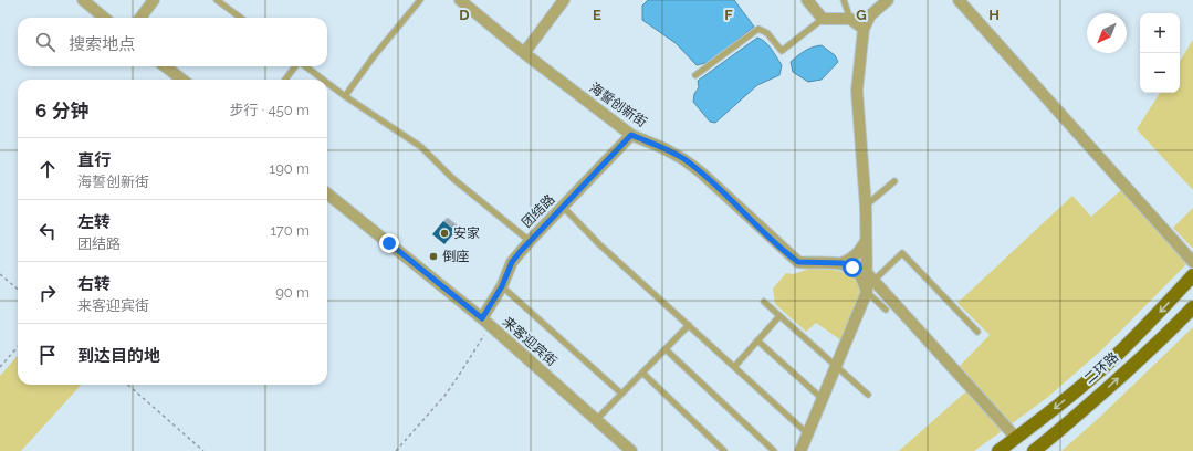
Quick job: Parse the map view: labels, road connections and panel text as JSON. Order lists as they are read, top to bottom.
{
  "streets": {
    "main road": ["二环路"],
    "street": ["海誓创新街", "团结路", "来客迎宾街"]
  },
  "crossings": [
    ["海誓创新街", "团结路"],
    ["团结路", "来客迎宾街"]
  ],
  "places": ["安家", "倒座"],
  "north": "bottom left",
  "page": {
    "map_buttons": ["+", "−"],
    "search": "搜索地点",
    "heading": ["6 分钟", "步行 · 450 m"],
    "list": [
      ["直行", "海誓创新街", "190 m"],
      ["左转", "团结路", "170 m"],
      ["右转", "来客迎宾街", "90 m"],
      "到达目的地"
    ]
  },
  "grid": {
    "columns": [
      "D",
      "E",
      "F",
      "G",
      "H"
    ]
  }
}
